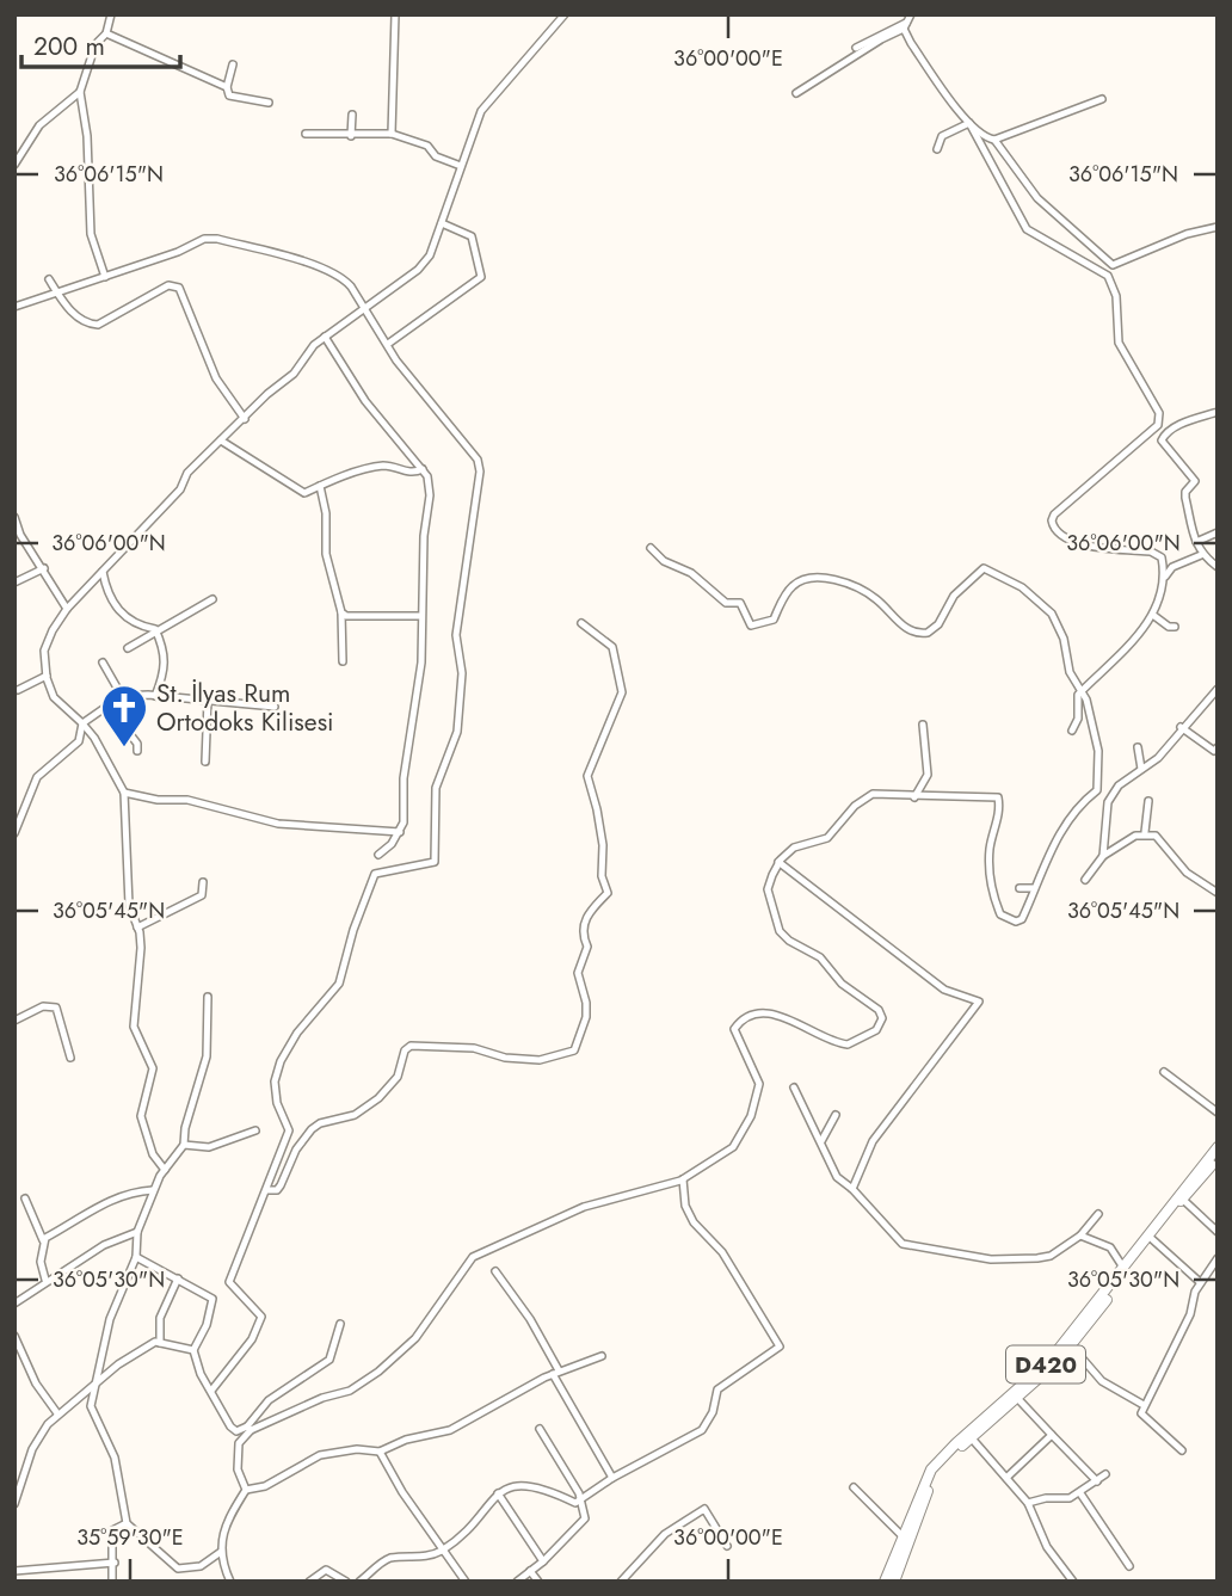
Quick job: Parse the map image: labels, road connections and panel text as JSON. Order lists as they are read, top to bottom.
{
  "streets": {
    "highway": ["D420"]
  },
  "places": {
    "church": ["St. İlyas Rum Ortodoks Kilisesi"]
  },
  "scale_bar": "200 m",
  "coordinates": [
    "36°00'00\"E",
    "36°06'15\"N",
    "36°06'00\"N",
    "36°05'45\"N",
    "36°05'30\"N",
    "35°59'30\"E"
  ]
}
